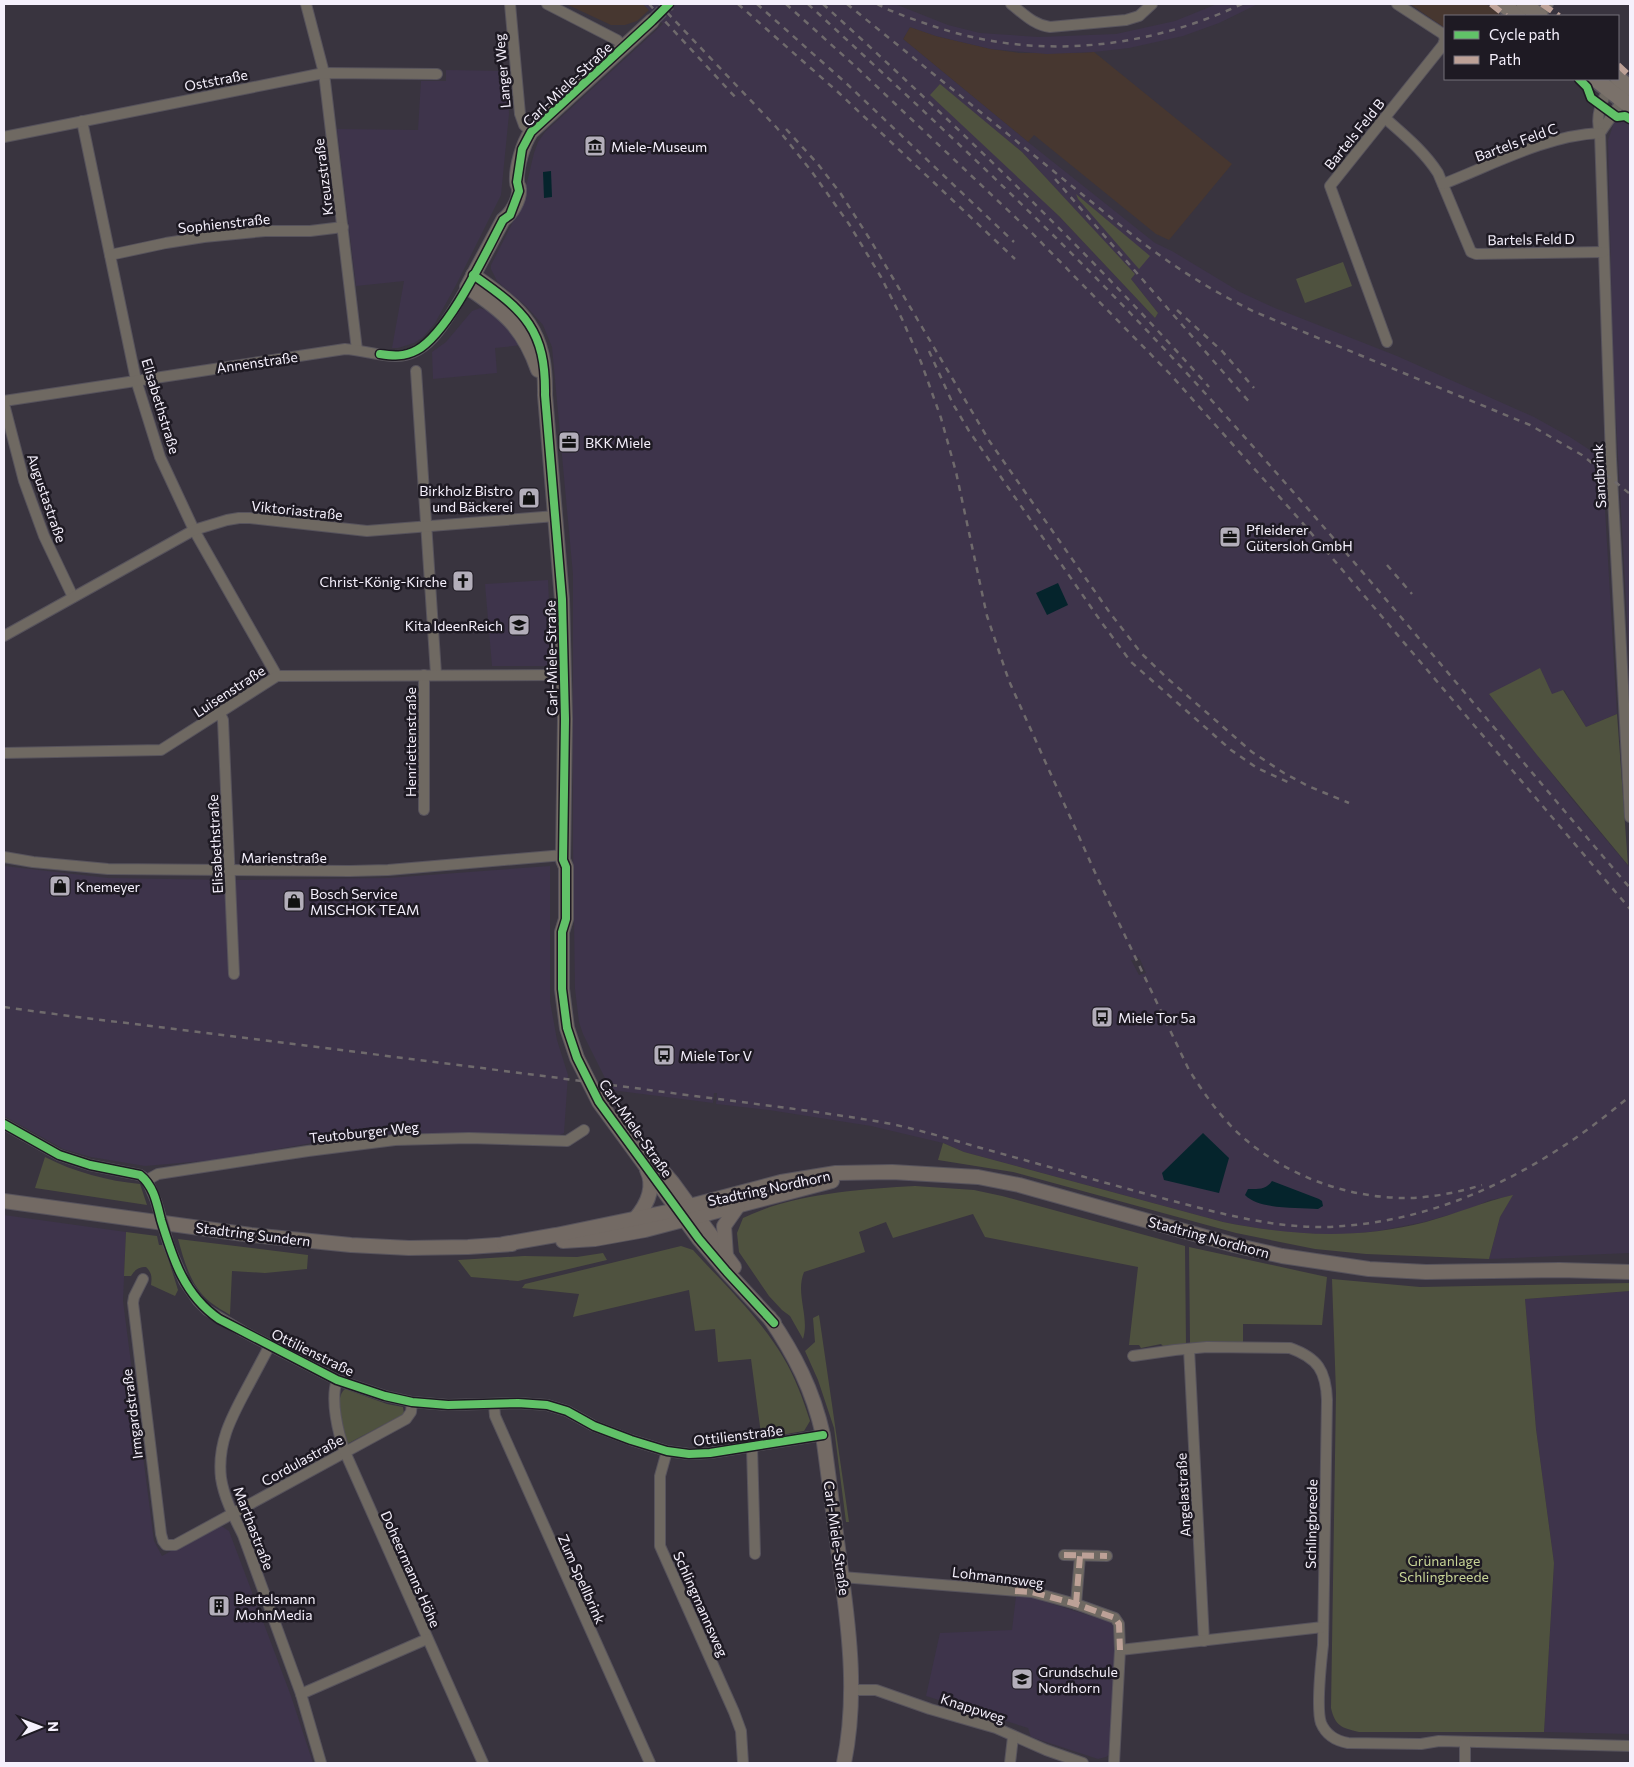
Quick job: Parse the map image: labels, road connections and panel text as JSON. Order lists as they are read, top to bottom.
{
  "streets": {
    "street": [
      "Langer Weg",
      "Oststraße",
      "Carl-Miele-Straße",
      "Bartels Feld B",
      "Bartels Feld C",
      "Kreuzstraße",
      "Sophienstraße",
      "Bartels Feld D",
      "Annenstraße",
      "Elisabethstraße",
      "Sandbrink",
      "Augustastraße",
      "Viktoriastraße",
      "Luisenstraße",
      "Henriettenstraße",
      "Marienstraße",
      "Teutoburger Weg",
      "Stadtring Nordhorn",
      "Stadtring Sundern",
      "Ottilienstraße",
      "Irmgardstraße",
      "Cordulastraße",
      "Angelastraße",
      "Schlingbreede",
      "Marthastraße",
      "Doheermanns Höhe",
      "Lohmannsweg",
      "Zum Spellbrink",
      "Schlingmannsweg",
      "Knappweg"
    ]
  },
  "crossings": [
    ["Langer Weg", "Carl-Miele-Straße"],
    ["Oststraße", "Kreuzstraße"],
    ["Oststraße", "Elisabethstraße"],
    ["Carl-Miele-Straße", "Annenstraße"],
    ["Carl-Miele-Straße", "Viktoriastraße"],
    ["Carl-Miele-Straße", "Luisenstraße"],
    ["Carl-Miele-Straße", "Marienstraße"],
    ["Carl-Miele-Straße", "Stadtring Nordhorn"],
    ["Carl-Miele-Straße", "Stadtring Sundern"],
    ["Carl-Miele-Straße", "Ottilienstraße"],
    ["Carl-Miele-Straße", "Lohmannsweg"],
    ["Carl-Miele-Straße", "Knappweg"],
    ["Bartels Feld B", "Bartels Feld D"],
    ["Bartels Feld C", "Bartels Feld D"],
    ["Bartels Feld C", "Sandbrink"],
    ["Kreuzstraße", "Sophienstraße"],
    ["Kreuzstraße", "Annenstraße"],
    ["Sophienstraße", "Elisabethstraße"],
    ["Bartels Feld D", "Sandbrink"],
    ["Annenstraße", "Elisabethstraße"],
    ["Annenstraße", "Augustastraße"],
    ["Elisabethstraße", "Viktoriastraße"],
    ["Elisabethstraße", "Luisenstraße"],
    ["Elisabethstraße", "Marienstraße"],
    ["Augustastraße", "Viktoriastraße"],
    ["Luisenstraße", "Henriettenstraße"],
    ["Teutoburger Weg", "Ottilienstraße"],
    ["Stadtring Nordhorn", "Stadtring Sundern"],
    ["Ottilienstraße", "Cordulastraße"],
    ["Ottilienstraße", "Marthastraße"],
    ["Ottilienstraße", "Doheermanns Höhe"],
    ["Ottilienstraße", "Zum Spellbrink"],
    ["Ottilienstraße", "Schlingmannsweg"],
    ["Irmgardstraße", "Cordulastraße"],
    ["Cordulastraße", "Marthastraße"],
    ["Cordulastraße", "Doheermanns Höhe"],
    ["Angelastraße", "Schlingbreede"]
  ],
  "parks": ["Grünanlage Schlingbreede"],
  "places": {
    "museum": ["Miele-Museum"],
    "office": ["BKK Miele", "Pfleiderer Gütersloh GmbH"],
    "shop": ["Birkholz Bistro und Bäckerei", "Knemeyer", "Bosch Service MISCHOK TEAM"],
    "church": ["Christ-König-Kirche"],
    "school or university": ["Kita IdeenReich", "Grundschule Nordhorn"],
    "bus stop": ["Miele Tor 5a", "Miele Tor V"],
    "building": ["Bertelsmann MohnMedia"]
  },
  "legend": ["Cycle path", "Path"],
  "north": "right"
}
